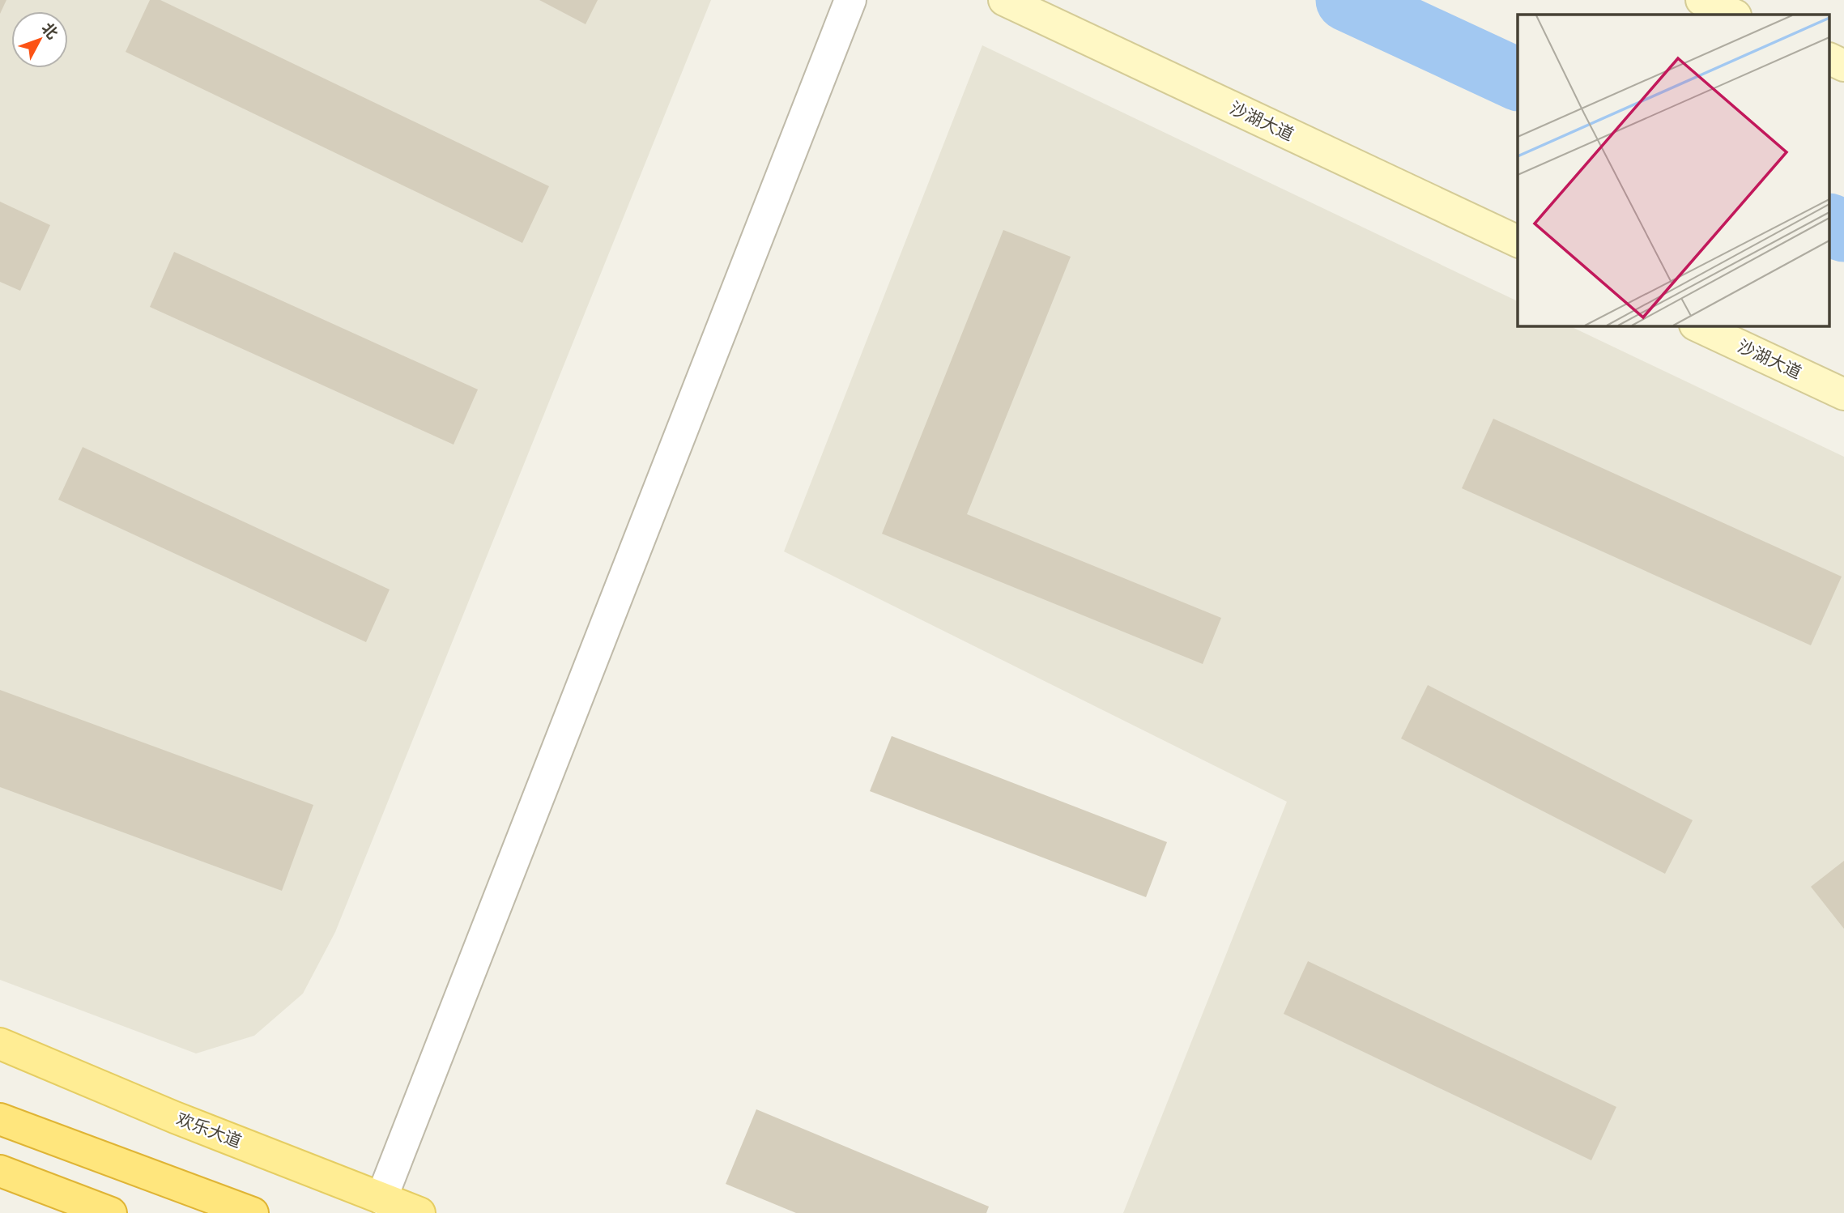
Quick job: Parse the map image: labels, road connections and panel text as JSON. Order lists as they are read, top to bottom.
{
  "streets": {
    "main road": ["沙湖大道", "欢乐大道"]
  },
  "north": "top right"
}
